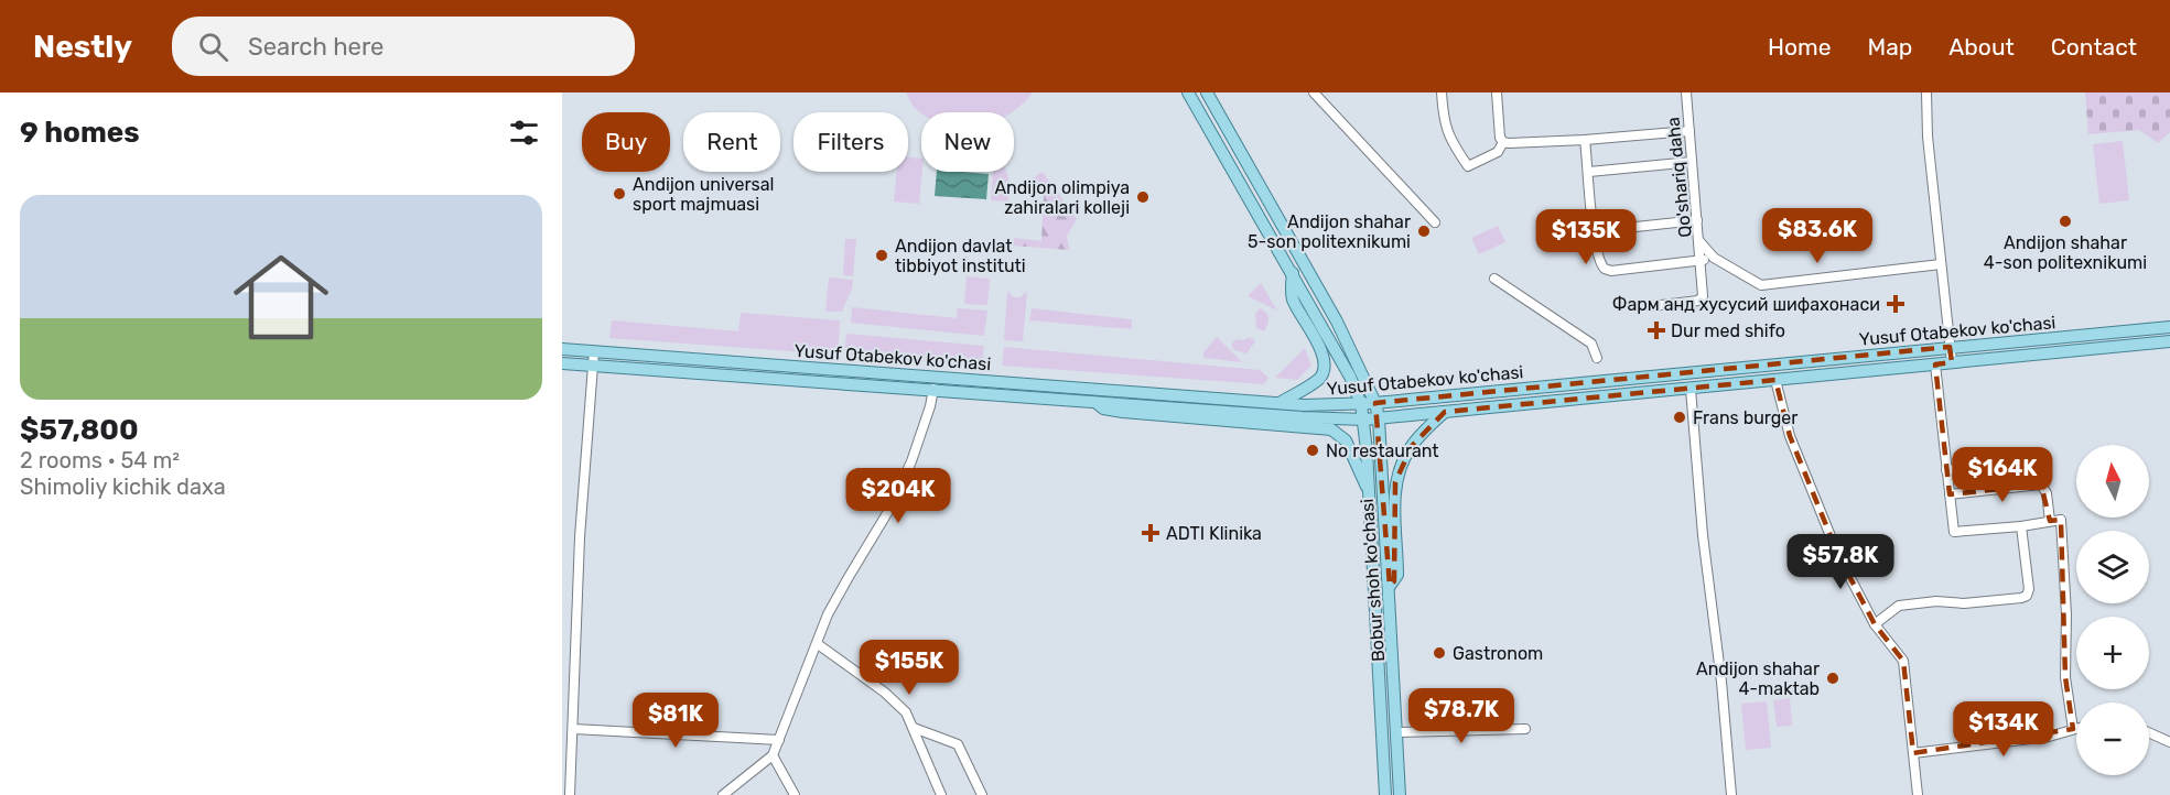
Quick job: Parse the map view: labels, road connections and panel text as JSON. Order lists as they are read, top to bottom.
{
  "streets": {
    "main road": ["Yusuf Otabekov ko'chasi", "Bobur shoh ko'chasi"],
    "street": ["Qo'shariq daha"]
  },
  "crossings": [
    ["Yusuf Otabekov ko'chasi", "Bobur shoh ko'chasi"]
  ],
  "places": {
    "other": [
      "Andijon universal sport majmuasi",
      "Andijon olimpiya zahiralari kolleji",
      "Andijon shahar 4-son politexnikumi",
      "Andijon shahar 5-son politexnikumi",
      "Andijon davlat tibbiyot instituti",
      "Frans burger",
      "No restaurant",
      "Gastronom",
      "Andijon shahar 4-maktab"
    ],
    "health": ["Фарм анд хусусий шифахонаси", "Dur med shifo", "ADTI Klinika"]
  },
  "north": "top",
  "page": {
    "header": "Nestly",
    "search": "Search here",
    "nav": [
      "Home",
      "Map",
      "About",
      "Contact"
    ],
    "heading": "9 homes",
    "chip": [
      "Buy",
      "Rent",
      "Filters",
      "New"
    ],
    "list": [
      {
        "name": "$57,800",
        "note": "2 rooms · 54 m² · Shimoliy kichik daxa"
      }
    ],
    "price": [
      "$83.6K",
      "$135K",
      "$164K",
      "$204K",
      "$57.8K",
      "$155K",
      "$78.7K",
      "$81K",
      "$134K"
    ],
    "map_buttons": ["+", "−"]
  }
}
